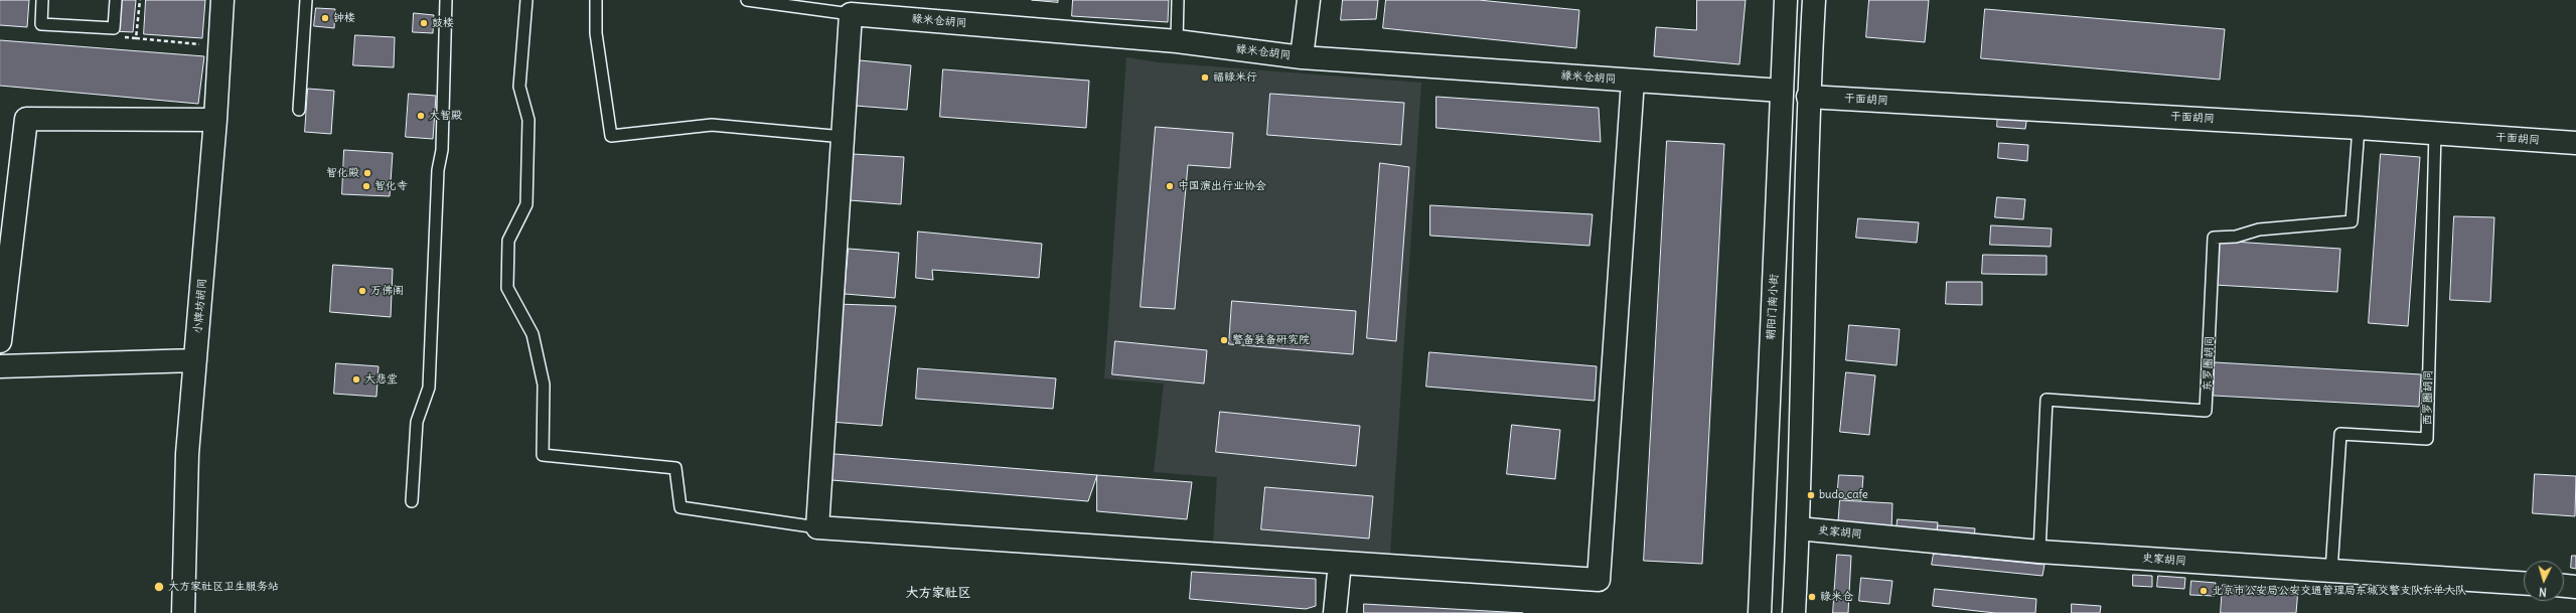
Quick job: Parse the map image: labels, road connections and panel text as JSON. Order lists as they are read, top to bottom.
{
  "streets": {
    "street": [
      "禄米仓胡同",
      "干面胡同",
      "小牌坊胡同",
      "朝阳门南小街",
      "史家胡同"
    ],
    "lane": ["东罗圈胡同", "西罗圈胡同"]
  },
  "crossings": [
    ["禄米仓胡同", "朝阳门南小街"],
    ["干面胡同", "东罗圈胡同"],
    ["干面胡同", "西罗圈胡同"],
    ["东罗圈胡同", "史家胡同"],
    ["西罗圈胡同", "史家胡同"]
  ],
  "districts": ["大方家社区"],
  "places": [
    "钟楼",
    "鼓楼",
    "福禄米行",
    "大智殿",
    "智化殿",
    "智化寺",
    "中国演出行业协会",
    "万佛阁",
    "警备装备研究院",
    "大悲堂",
    "budo cafe",
    "大方家社区卫生服务站",
    "北京市公安局公安交通管理局东城交警支队东单大队",
    "禄米仓"
  ],
  "north": "bottom"
}
